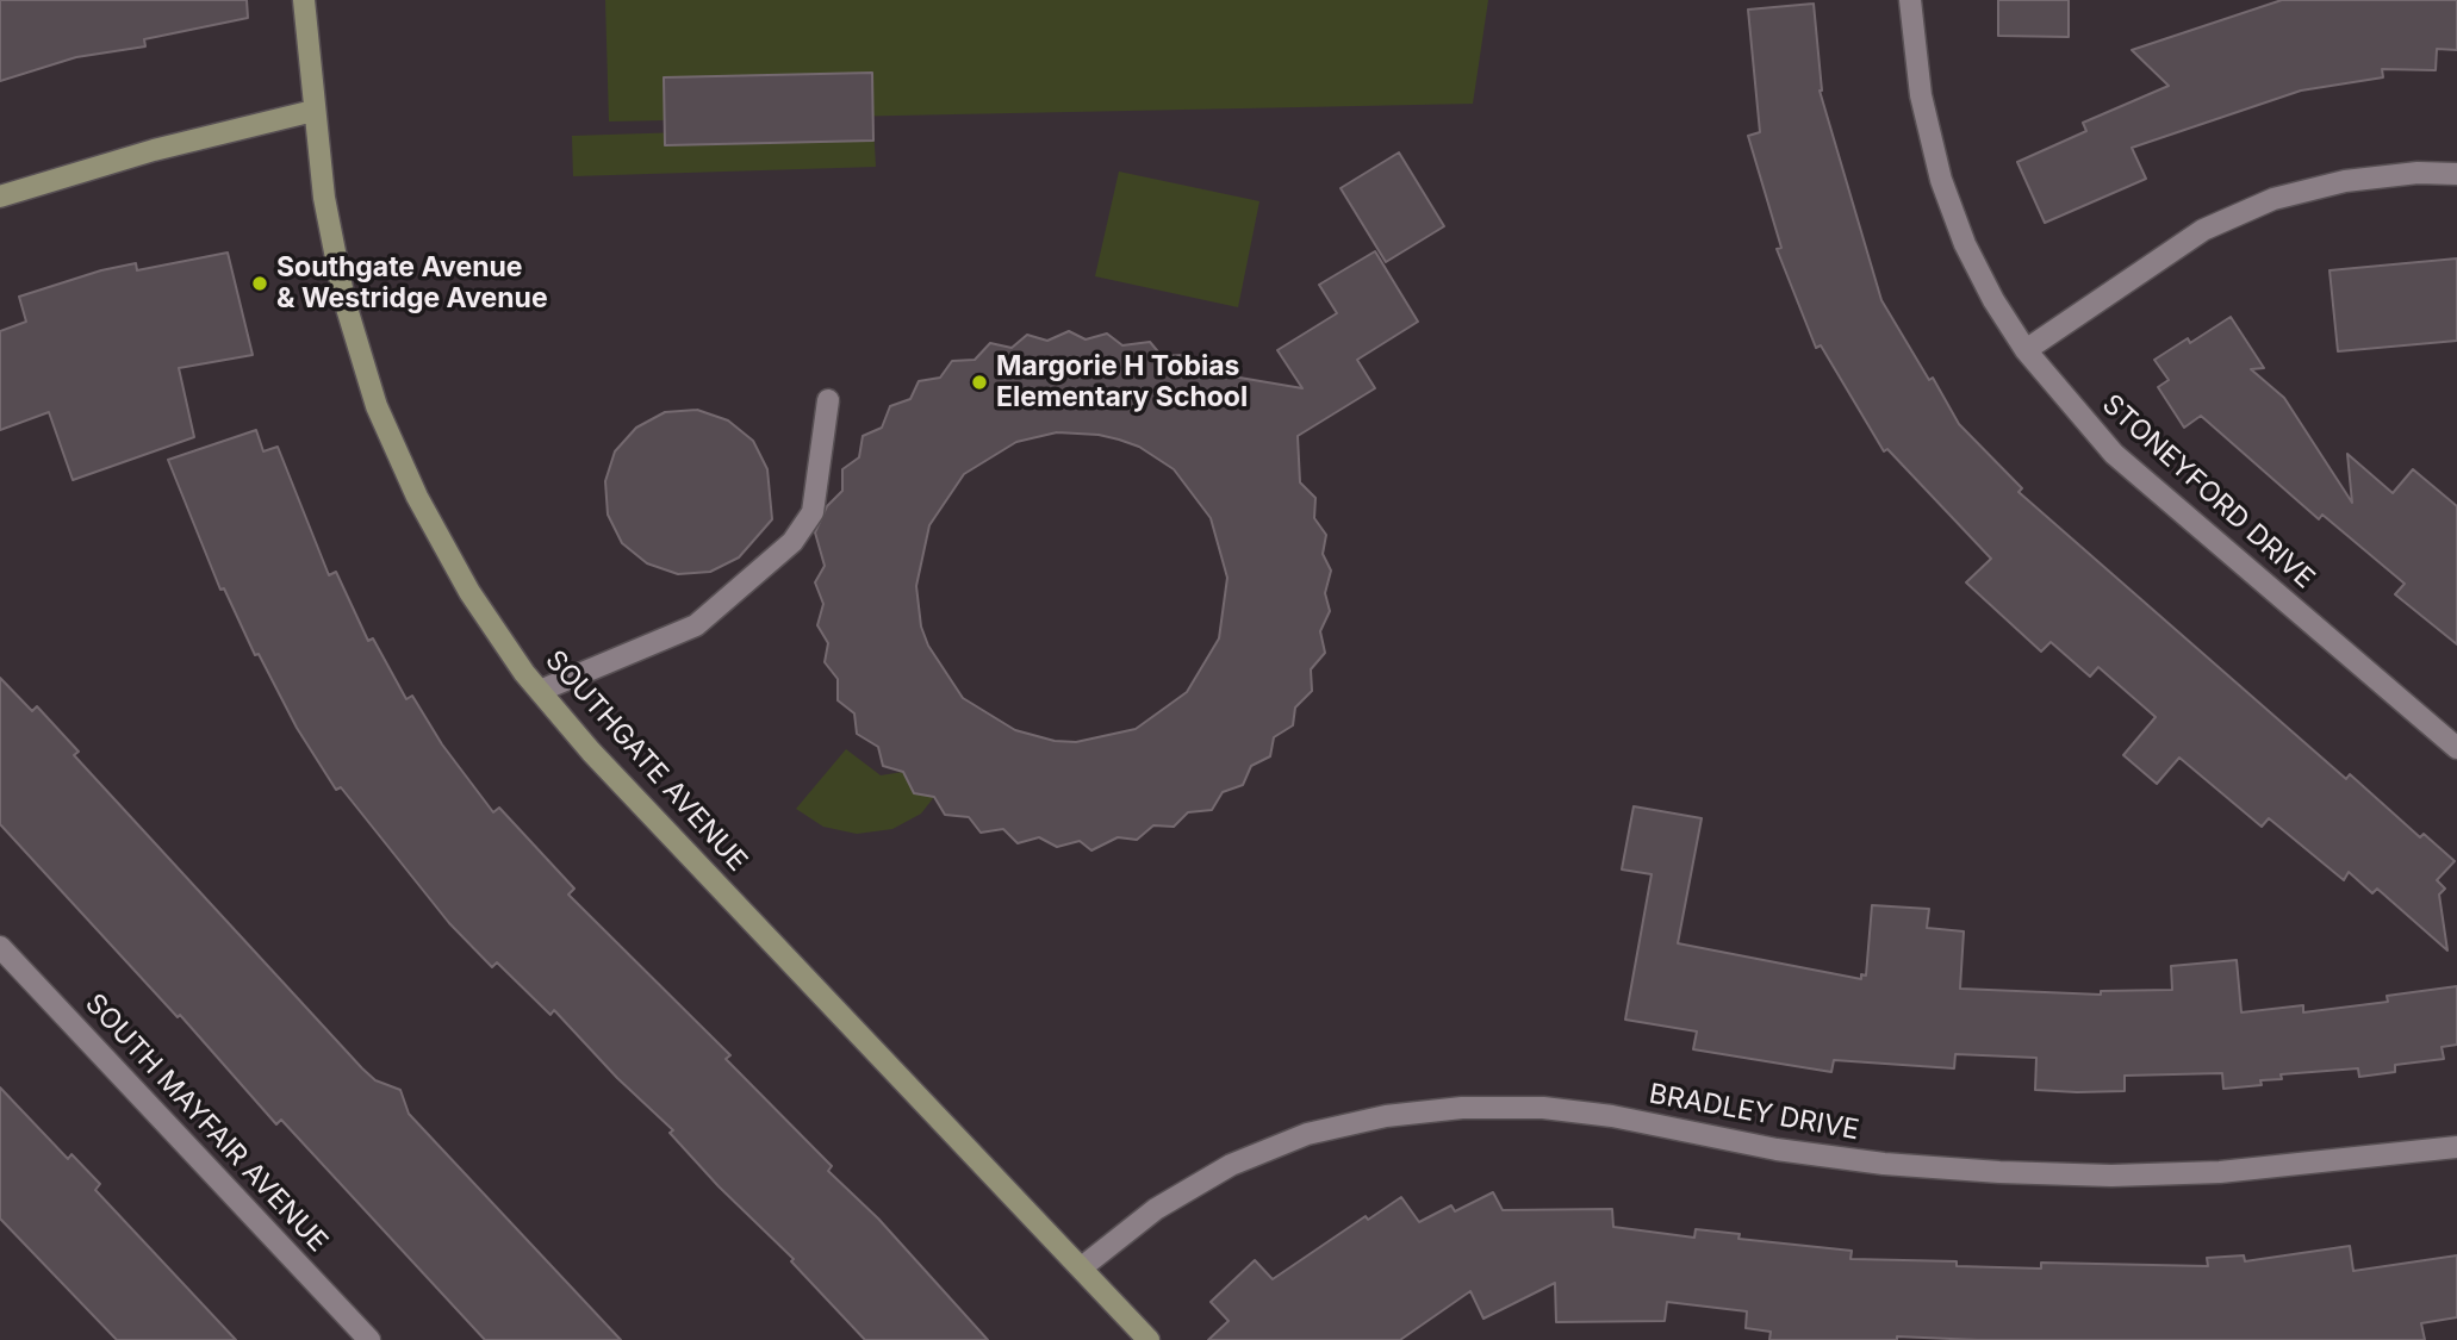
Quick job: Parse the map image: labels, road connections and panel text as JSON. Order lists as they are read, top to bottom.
{
  "streets": {
    "street": [
      "STONEYFORD DRIVE",
      "SOUTHGATE AVENUE",
      "BRADLEY DRIVE",
      "SOUTH MAYFAIR AVENUE"
    ]
  },
  "crossings": [
    ["SOUTHGATE AVENUE", "BRADLEY DRIVE"]
  ],
  "places": ["Southgate Avenue & Westridge Avenue", "Margorie H Tobias Elementary School"]
}
